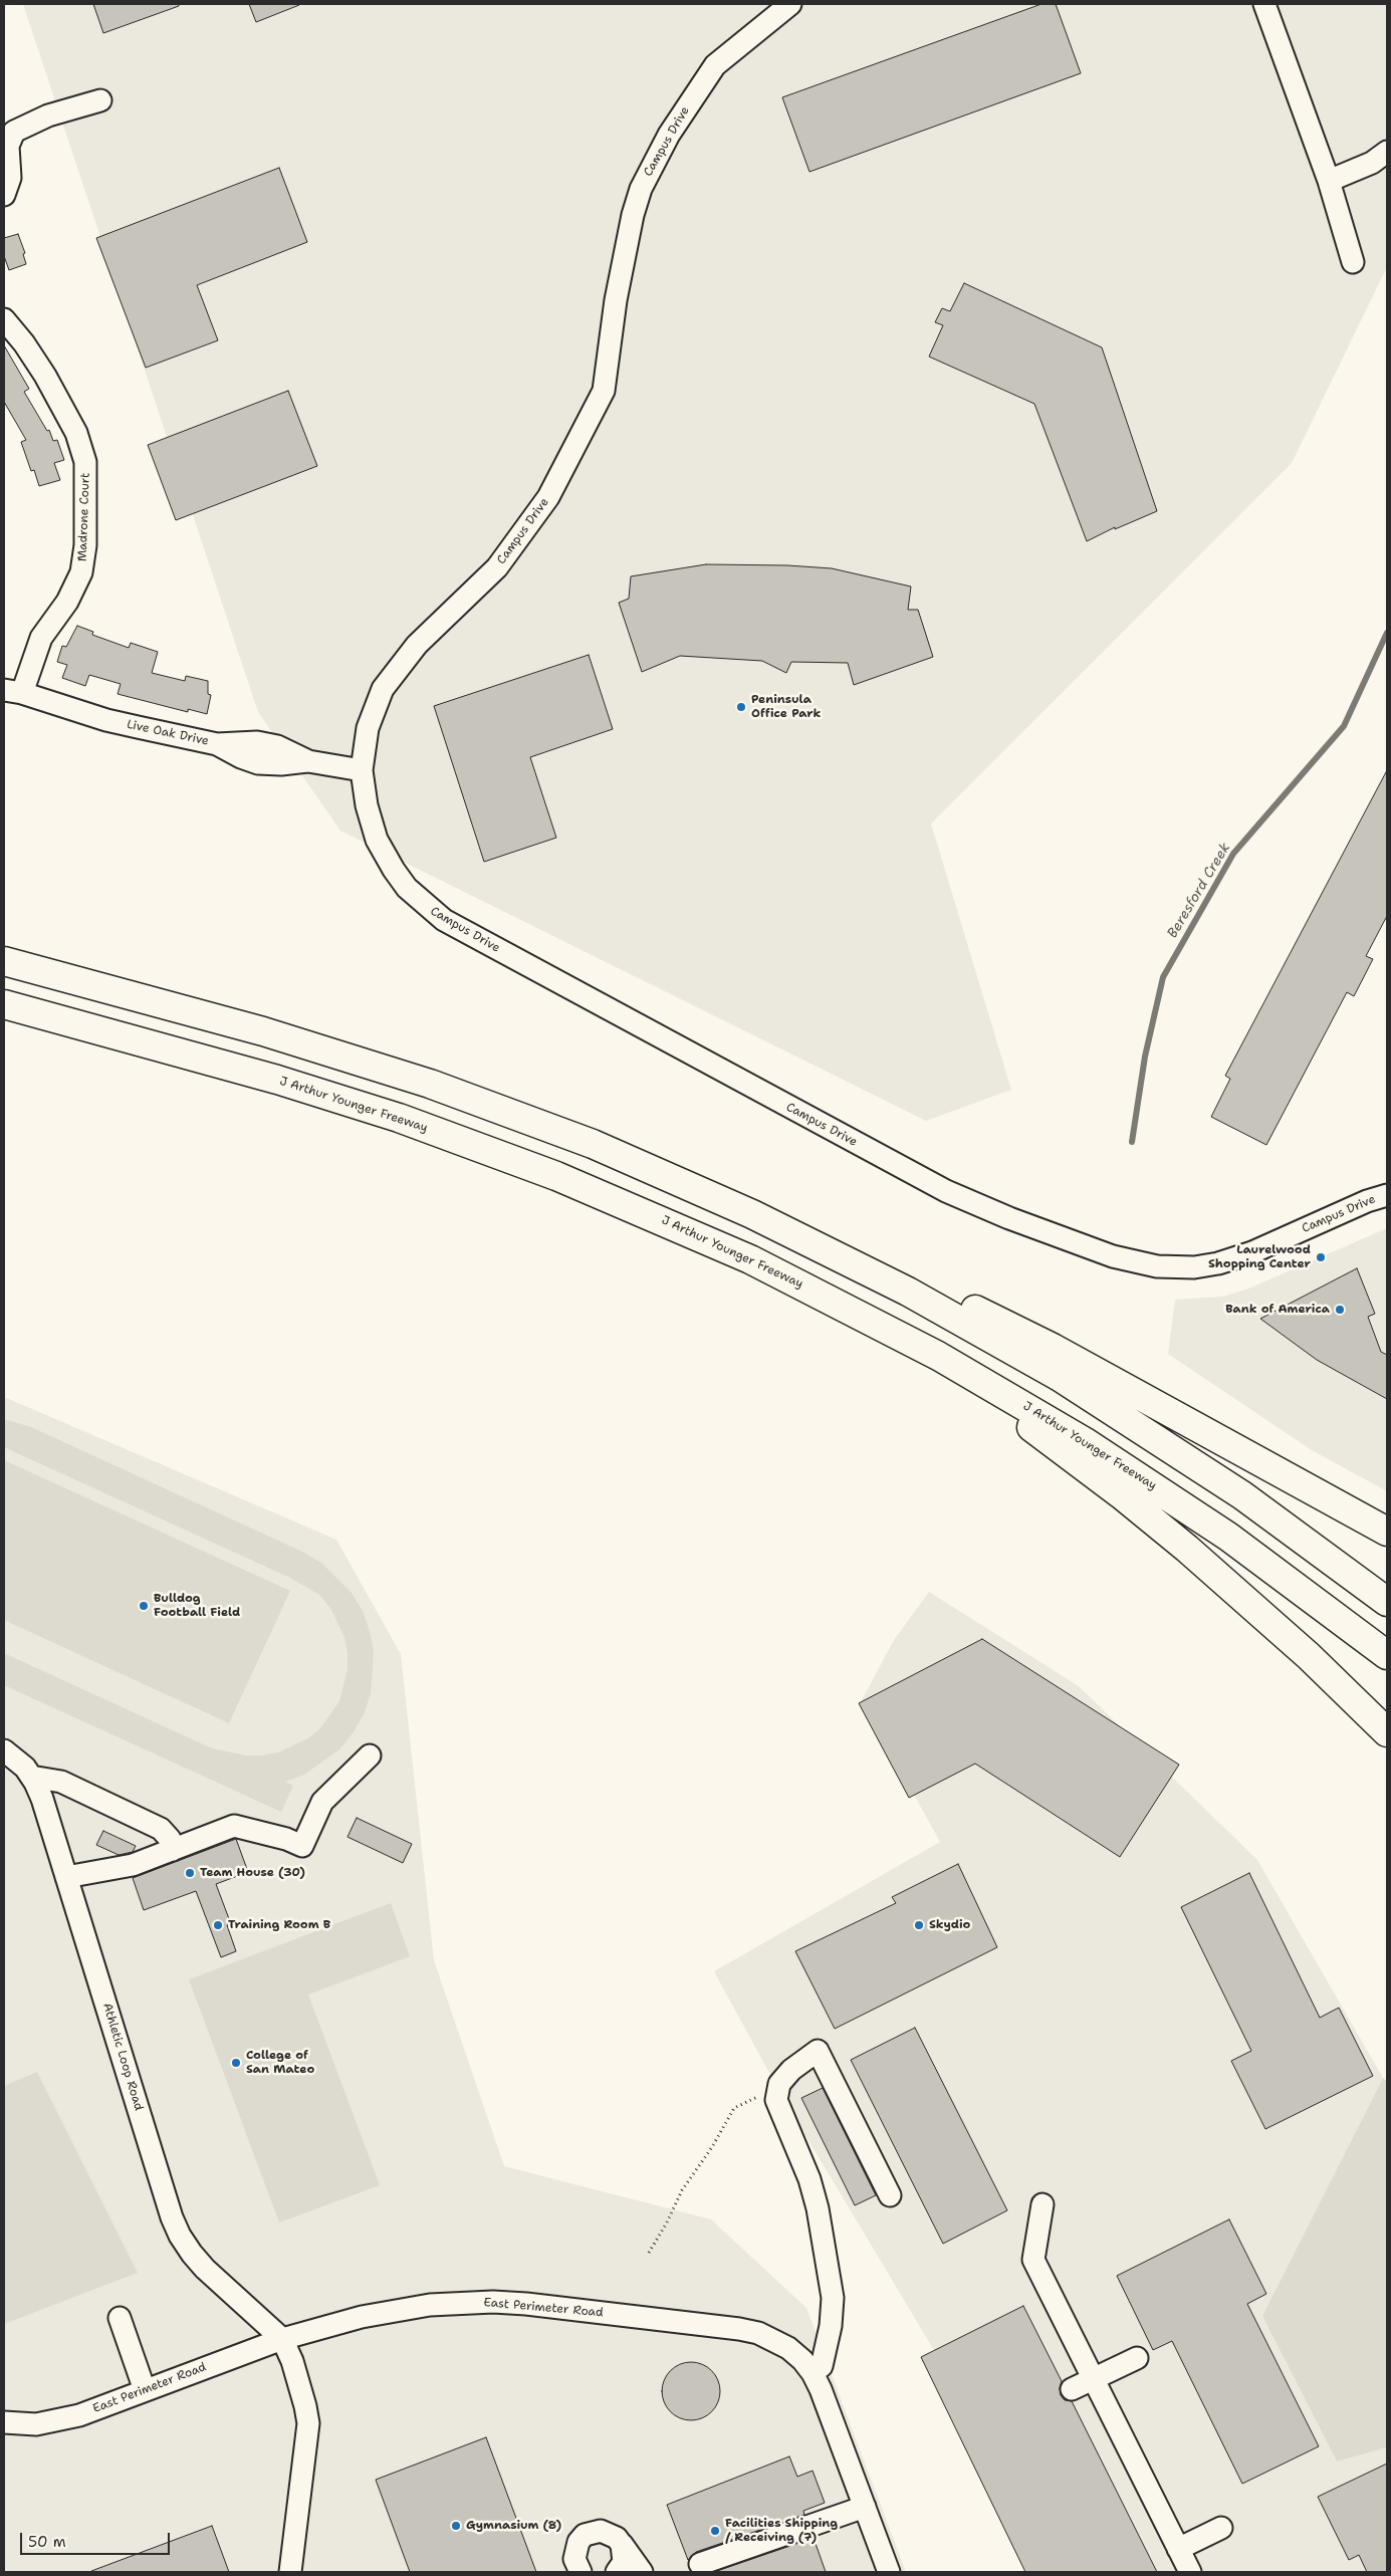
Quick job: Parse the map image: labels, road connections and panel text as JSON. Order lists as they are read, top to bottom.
{
  "streets": {
    "highway": ["J Arthur Younger Freeway"],
    "street": [
      "Campus Drive",
      "Madrone Court",
      "Live Oak Drive",
      "Athletic Loop Road",
      "East Perimeter Road"
    ]
  },
  "crossings": [
    ["Campus Drive", "Live Oak Drive"],
    ["Madrone Court", "Live Oak Drive"],
    ["Athletic Loop Road", "East Perimeter Road"]
  ],
  "water": ["Beresford Creek"],
  "places": [
    "Peninsula Office Park",
    "Laurelwood Shopping Center",
    "Bank of America",
    "Bulldog Football Field",
    "Team House (30)",
    "Training Room B",
    "Skydio",
    "College of San Mateo",
    "Gymnasium (8)",
    "Facilities Shipping / Receiving (7)"
  ],
  "scale_bar": "50 m"
}
